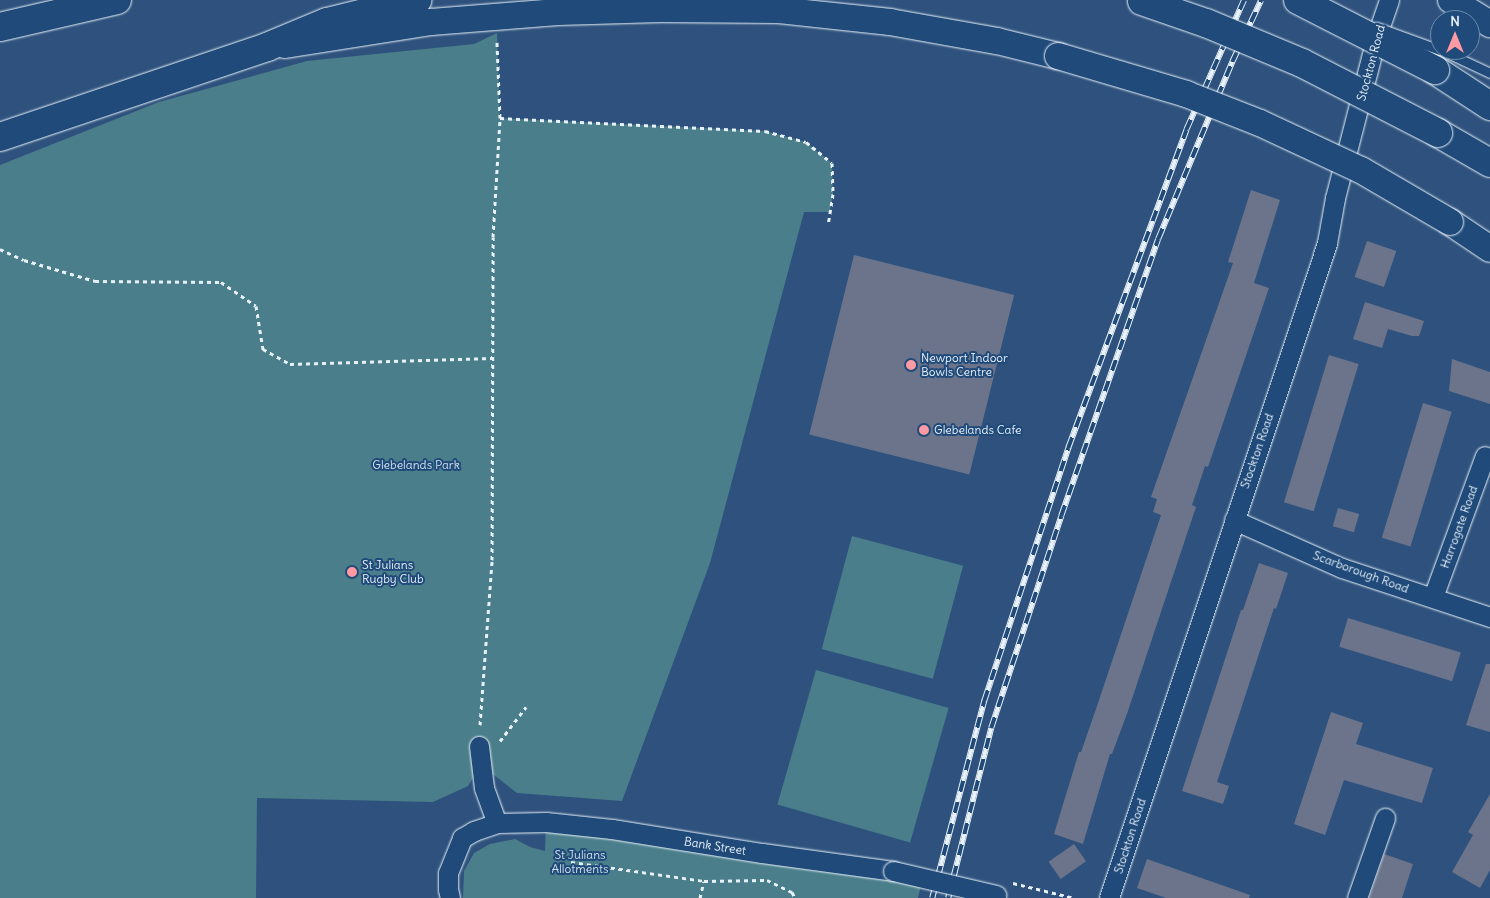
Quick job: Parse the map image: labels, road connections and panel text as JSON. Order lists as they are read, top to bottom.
{
  "streets": {
    "street": [
      "Stockton Road",
      "Harrogate Road",
      "Scarborough Road",
      "Bank Street"
    ]
  },
  "crossings": [
    ["Stockton Road", "Scarborough Road"],
    ["Harrogate Road", "Scarborough Road"]
  ],
  "parks": ["Glebelands Park", "St Julians Allotments"],
  "places": ["Newport Indoor Bowls Centre", "Glebelands Cafe", "St Julians Rugby Club"],
  "north": "top"
}
